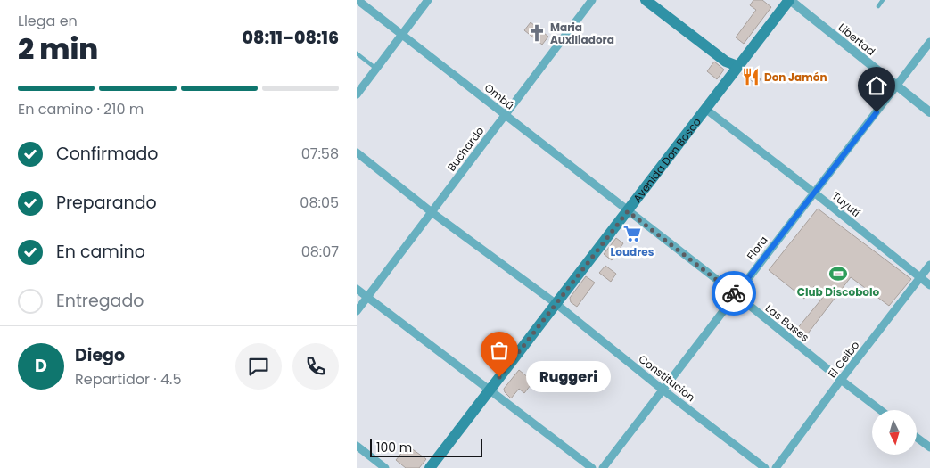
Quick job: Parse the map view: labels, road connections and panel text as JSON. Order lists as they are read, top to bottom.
{
  "streets": {
    "main road": ["Avenida Don Bosco"],
    "street": [
      "Libertad",
      "Ombú",
      "Buchardo",
      "Tuyutí",
      "Flora",
      "Las Bases",
      "El Ceibo",
      "Constitución"
    ]
  },
  "crossings": [
    ["Libertad", "Avenida Don Bosco"],
    ["Libertad", "Flora"],
    ["Ombú", "Buchardo"],
    ["Ombú", "Avenida Don Bosco"],
    ["Ombú", "Las Bases"],
    ["Buchardo", "Constitución"],
    ["Avenida Don Bosco", "Tuyutí"],
    ["Avenida Don Bosco", "Las Bases"],
    ["Avenida Don Bosco", "Constitución"],
    ["Tuyutí", "Flora"],
    ["Tuyutí", "El Ceibo"],
    ["Flora", "Las Bases"],
    ["Flora", "Constitución"],
    ["Las Bases", "El Ceibo"]
  ],
  "places": {
    "church": ["Maria Auxiliadora"],
    "restaurant": ["Don Jamón"],
    "supermarket": ["Loudres"],
    "sports": ["Club Discobolo"],
    "other": ["Ruggeri"]
  },
  "scale_bar": "100 m",
  "north": "bottom",
  "page": {
    "heading": ["2 min", "Llega en", "08:11–08:16"],
    "panel": ["Diego", "Repartidor · 4.5"],
    "bar": "En camino · 210 m",
    "list": [
      ["Confirmado", "07:58"],
      ["Preparando", "08:05"],
      ["En camino", "08:07"],
      "Entregado"
    ],
    "round": "D",
    "bubble": "Ruggeri",
    "scale": "100 m"
  }
}
